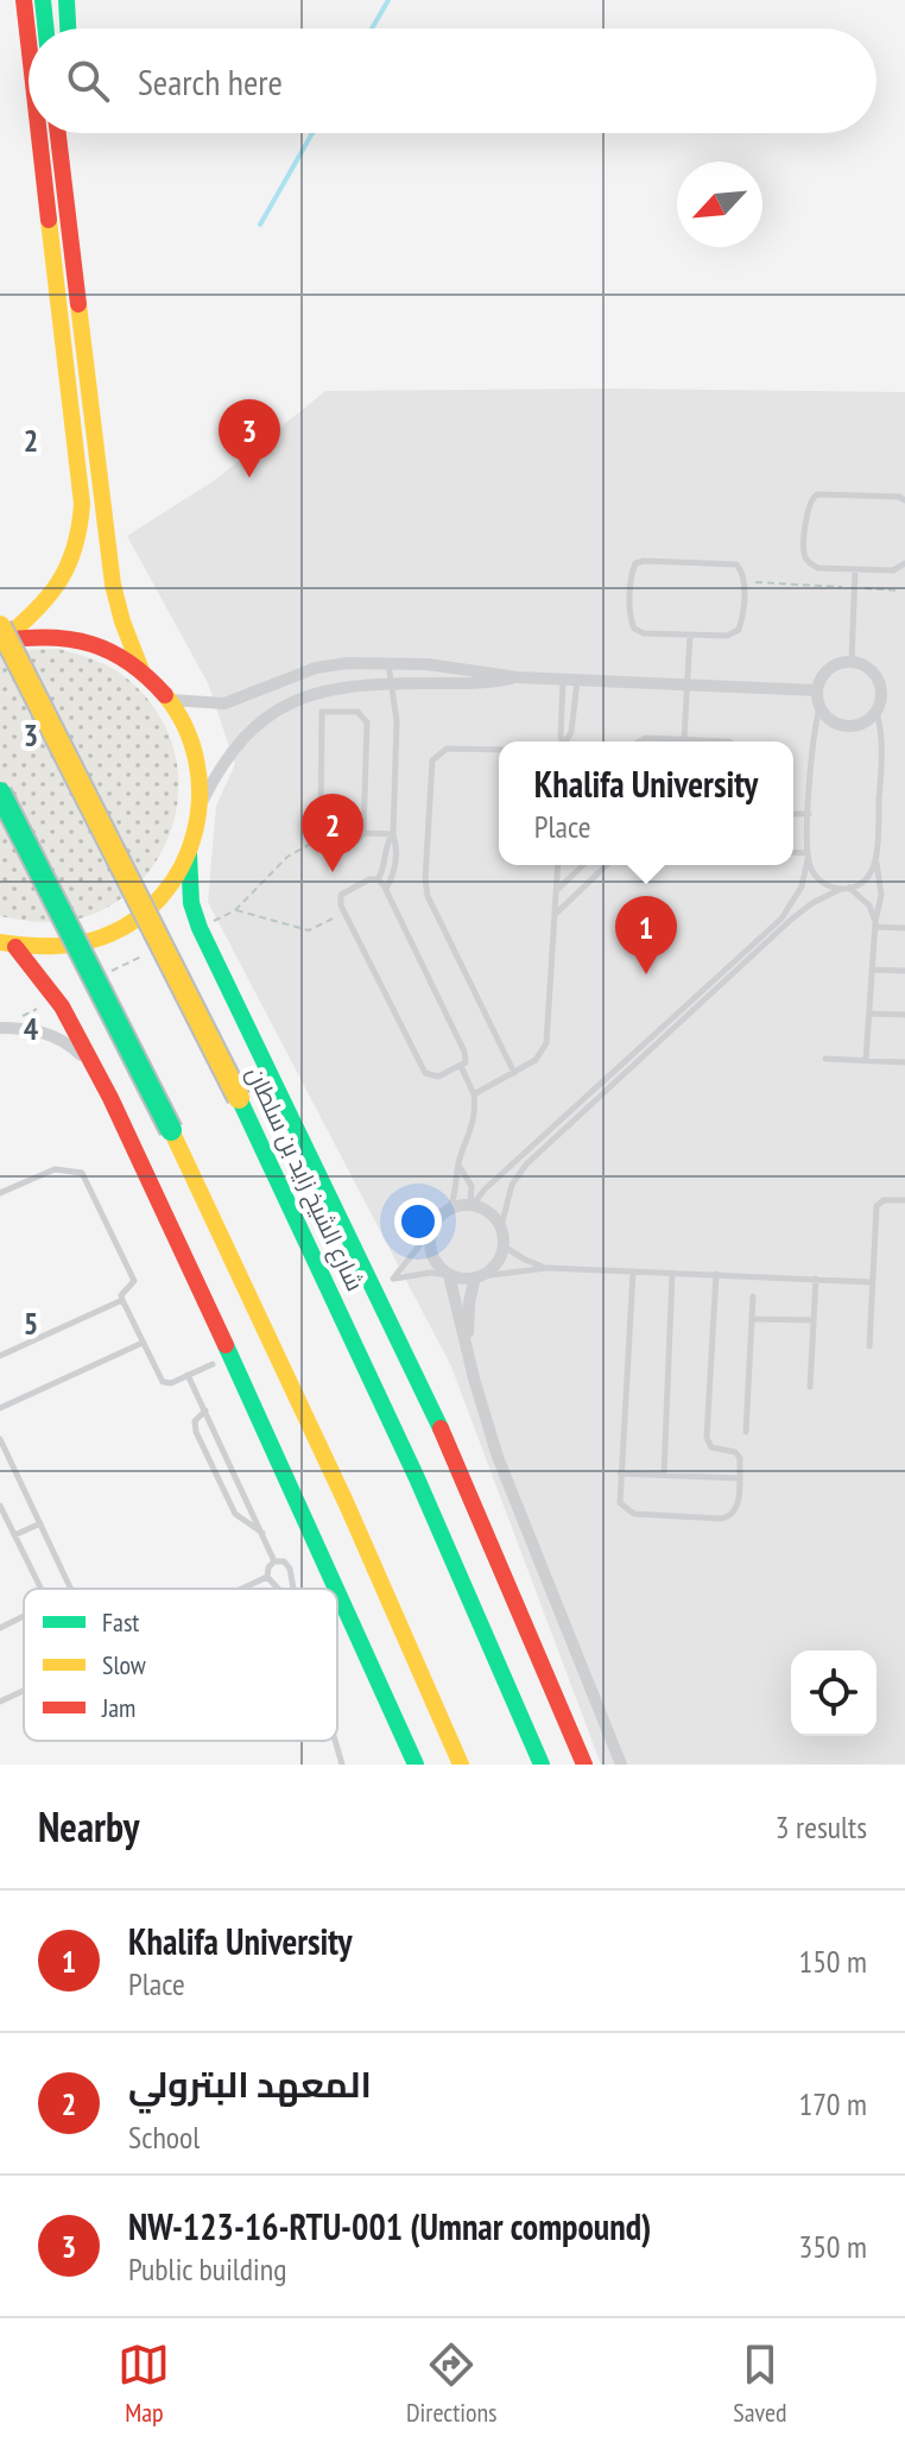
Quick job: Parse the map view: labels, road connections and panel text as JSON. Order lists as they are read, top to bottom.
{
  "streets": {
    "main road": ["شارع الشيخ زايد بن سلطان"]
  },
  "legend": ["Fast", "Slow", "Jam"],
  "north": "bottom left",
  "page": {
    "search": "Search here",
    "pins": ["3", "2", "1"],
    "popup": ["Khalifa University", "Place"],
    "heading": ["Nearby", "3 results"],
    "list": [
      {
        "mark": "1",
        "name": "Khalifa University",
        "note": "Place",
        "value": "150 m"
      },
      {
        "mark": "2",
        "name": "المعهد البترولي",
        "note": "School",
        "value": "170 m"
      },
      {
        "mark": "3",
        "name": "NW-123-16-RTU-001 (Umnar compound)",
        "note": "Public building",
        "value": "350 m"
      }
    ],
    "nav": ["Map", "Directions", "Saved"]
  },
  "grid": {
    "rows": [
      "2",
      "3",
      "4",
      "5"
    ]
  }
}
